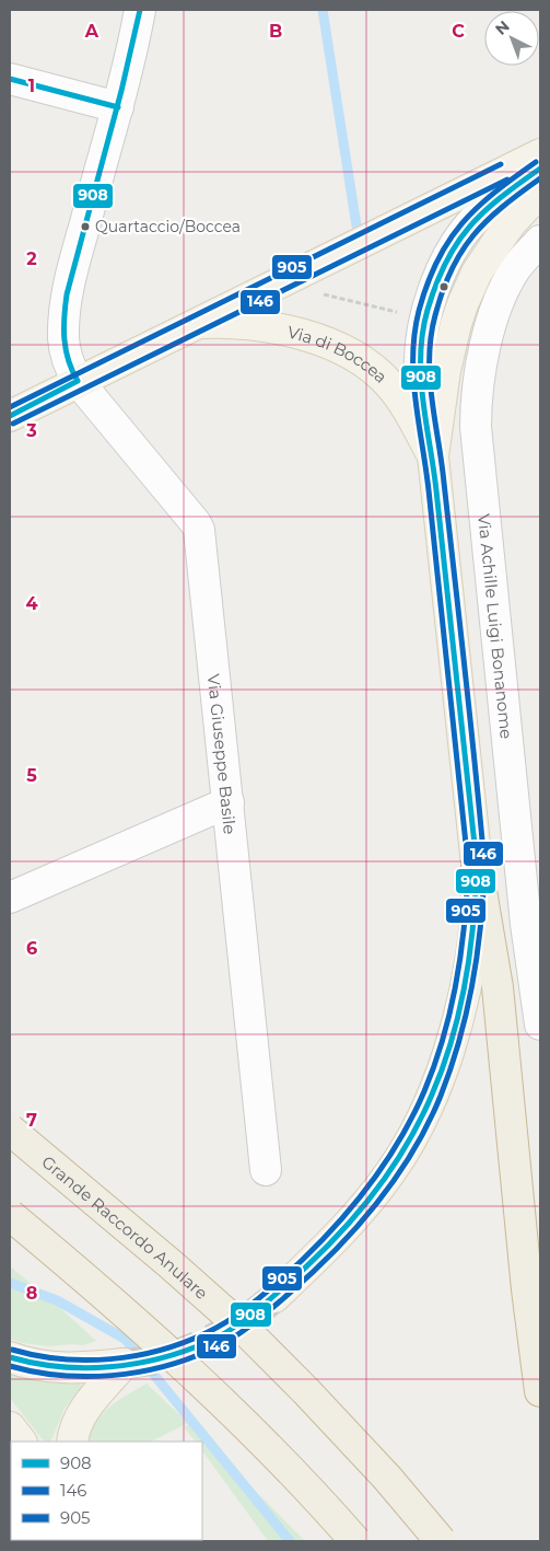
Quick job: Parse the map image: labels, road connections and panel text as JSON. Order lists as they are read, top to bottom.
{
  "streets": {
    "highway": ["Grande Raccordo Anulare"],
    "main road": ["Via di Boccea"],
    "street": ["Via Achille Luigi Bonanome", "Via Giuseppe Basile"]
  },
  "crossings": [
    ["Via di Boccea", "Via Giuseppe Basile"]
  ],
  "places": ["Quartaccio/Boccea"],
  "lines": ["transit line 908", "transit line 905", "transit line 146"],
  "legend": ["908", "146", "905"],
  "north": "top left",
  "grid": {
    "columns": ["A", "B", "C"],
    "rows": [
      "1",
      "2",
      "3",
      "4",
      "5",
      "6",
      "7",
      "8"
    ]
  }
}
